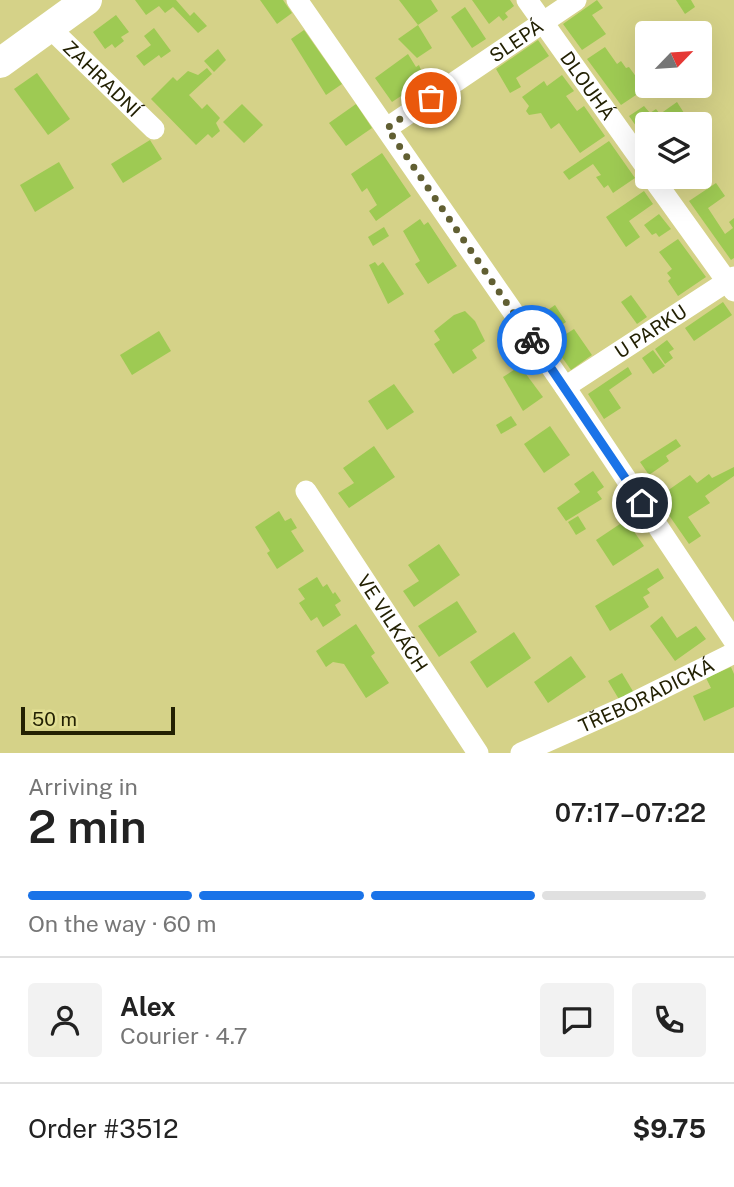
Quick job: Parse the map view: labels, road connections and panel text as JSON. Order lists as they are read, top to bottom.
{
  "streets": {
    "street": [
      "SLEPÁ",
      "ZAHRADNÍ",
      "DLOUHÁ",
      "U PARKU",
      "VE VILKÁCH",
      "TŘEBORADICKÁ"
    ]
  },
  "crossings": [
    ["SLEPÁ", "DLOUHÁ"]
  ],
  "scale_bar": "50 m",
  "north": "top right",
  "page": {
    "scale": "50 m",
    "heading": ["2 min", "Arriving in", "07:17–07:22"],
    "panel": [
      "Alex",
      "Courier · 4.7",
      "Order #3512",
      "$9.75"
    ],
    "bar": "On the way · 60 m"
  }
}
